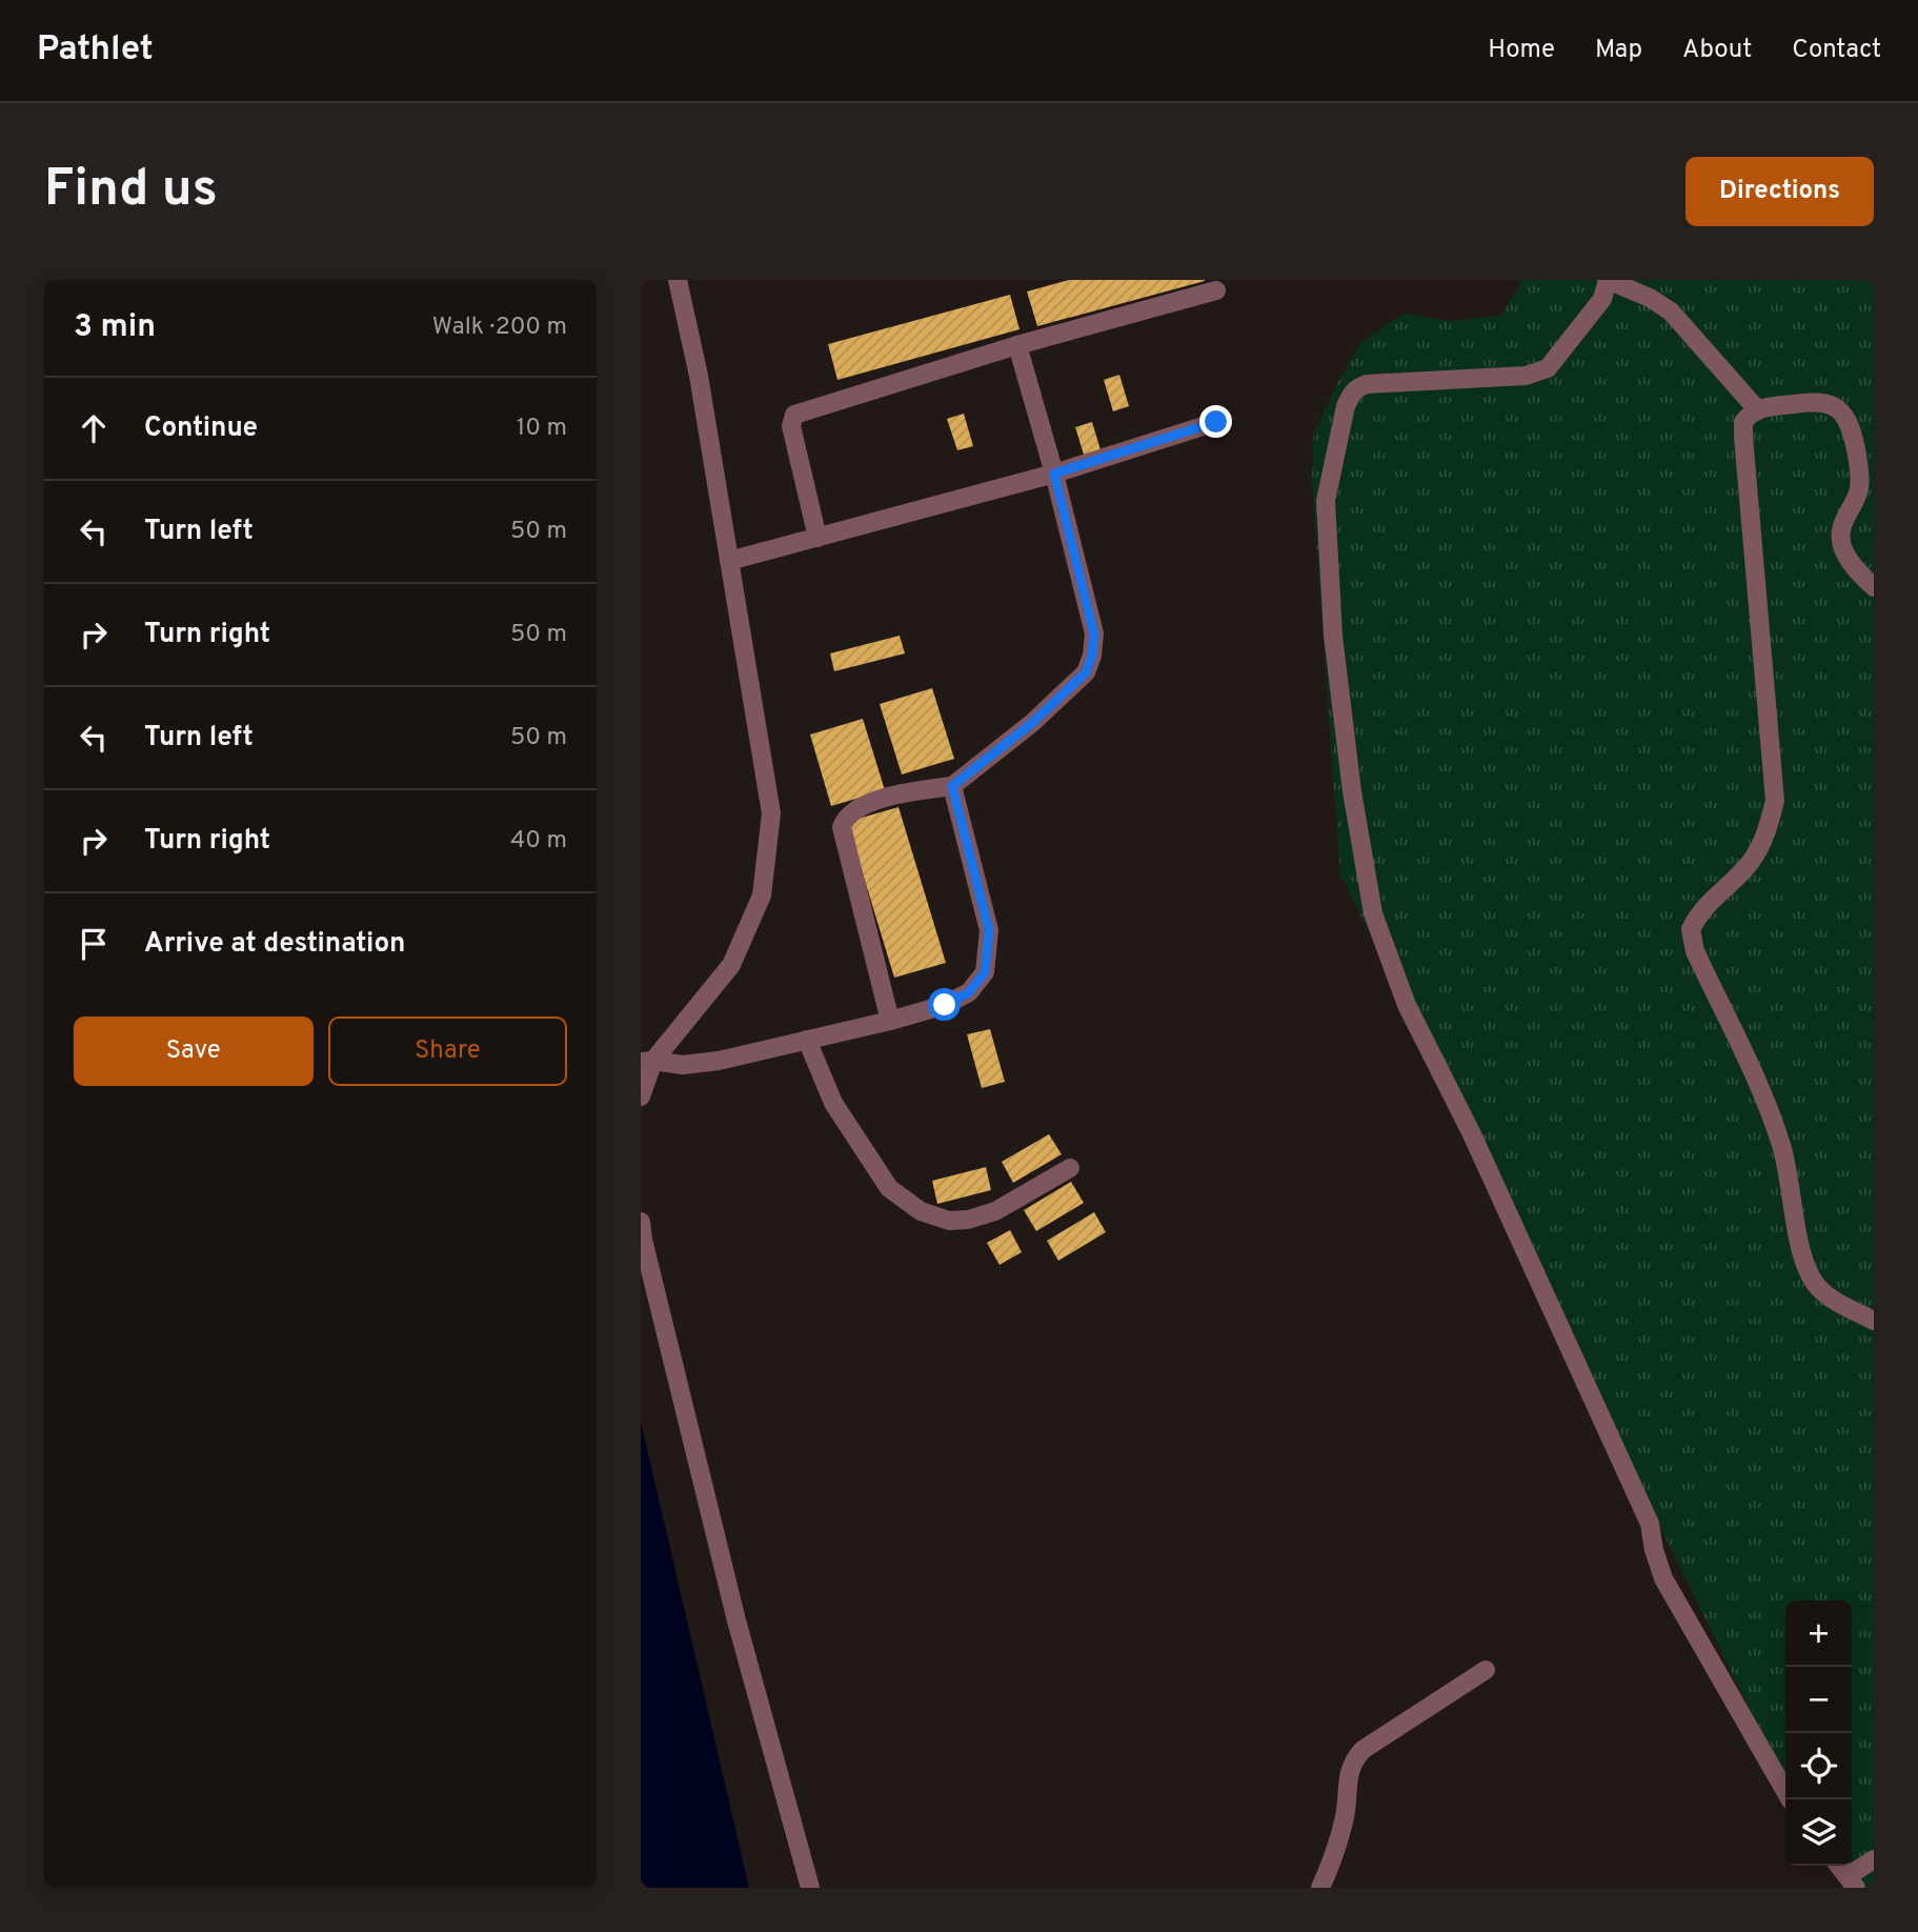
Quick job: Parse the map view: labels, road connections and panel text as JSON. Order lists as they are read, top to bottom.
{
  "page": {
    "header": "Pathlet",
    "nav": [
      "Home",
      "Map",
      "About",
      "Contact"
    ],
    "buttons": [
      "Directions",
      ["Save", "Share"]
    ],
    "title": "Find us",
    "heading": ["3 min", "Walk · 200 m"],
    "list": [
      ["Continue", "10 m"],
      ["Turn left", "50 m"],
      ["Turn right", "50 m"],
      ["Turn left", "50 m"],
      ["Turn right", "40 m"],
      "Arrive at destination"
    ],
    "map_buttons": ["+", "−"]
  }
}
